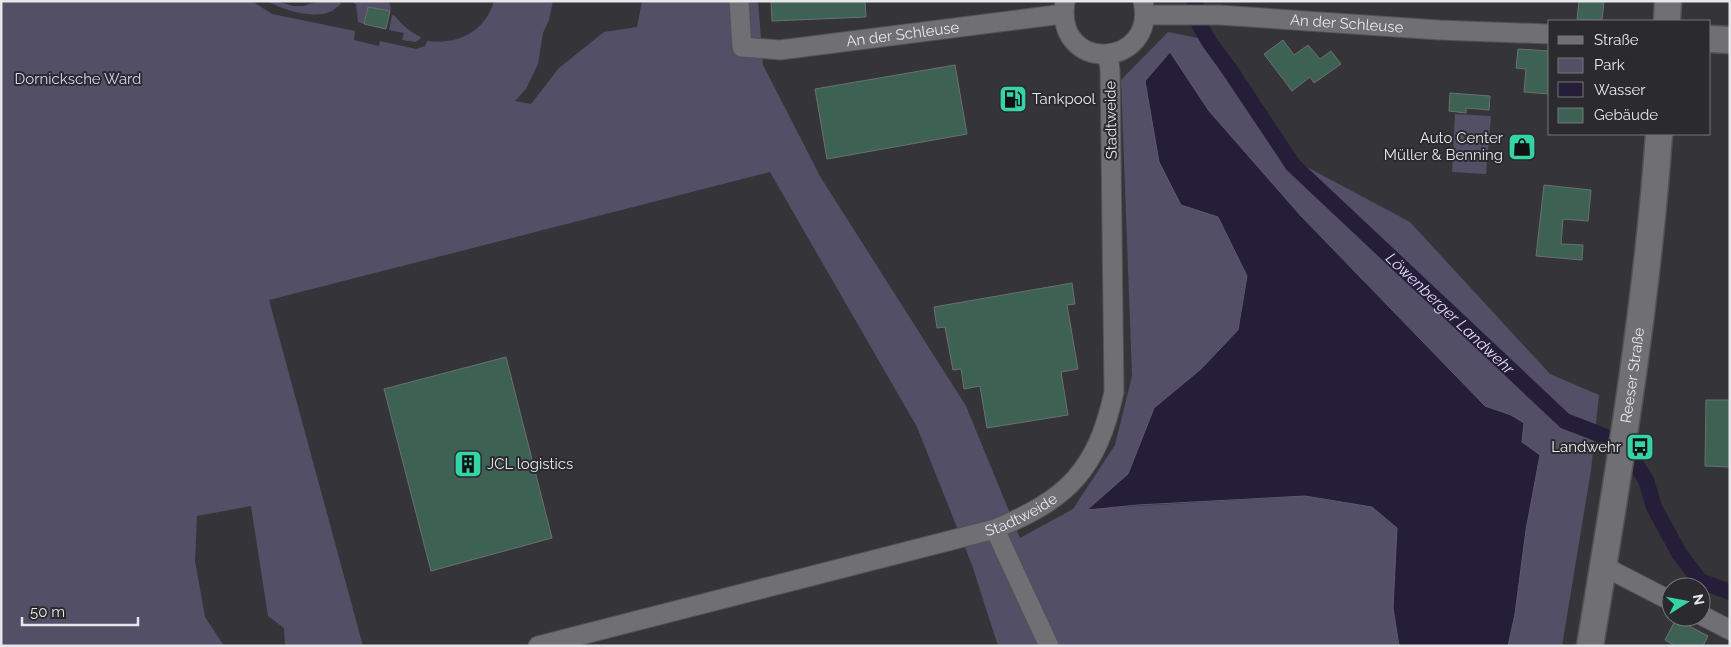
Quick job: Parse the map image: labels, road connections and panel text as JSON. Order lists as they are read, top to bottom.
{
  "streets": {
    "main road": ["Reeser Straße"],
    "street": ["An der Schleuse", "Stadtweide"]
  },
  "water": ["Löwenberger Landwehr"],
  "parks": ["Dornicksche Ward"],
  "places": {
    "fuel station": ["Tankpool"],
    "shop": ["Auto Center Müller & Benning"],
    "bus stop": ["Landwehr"],
    "building": ["JCL logistics"]
  },
  "legend": [
    "Straße",
    "Park",
    "Wasser",
    "Gebäude"
  ],
  "scale_bar": "50 m",
  "north": "right"
}
